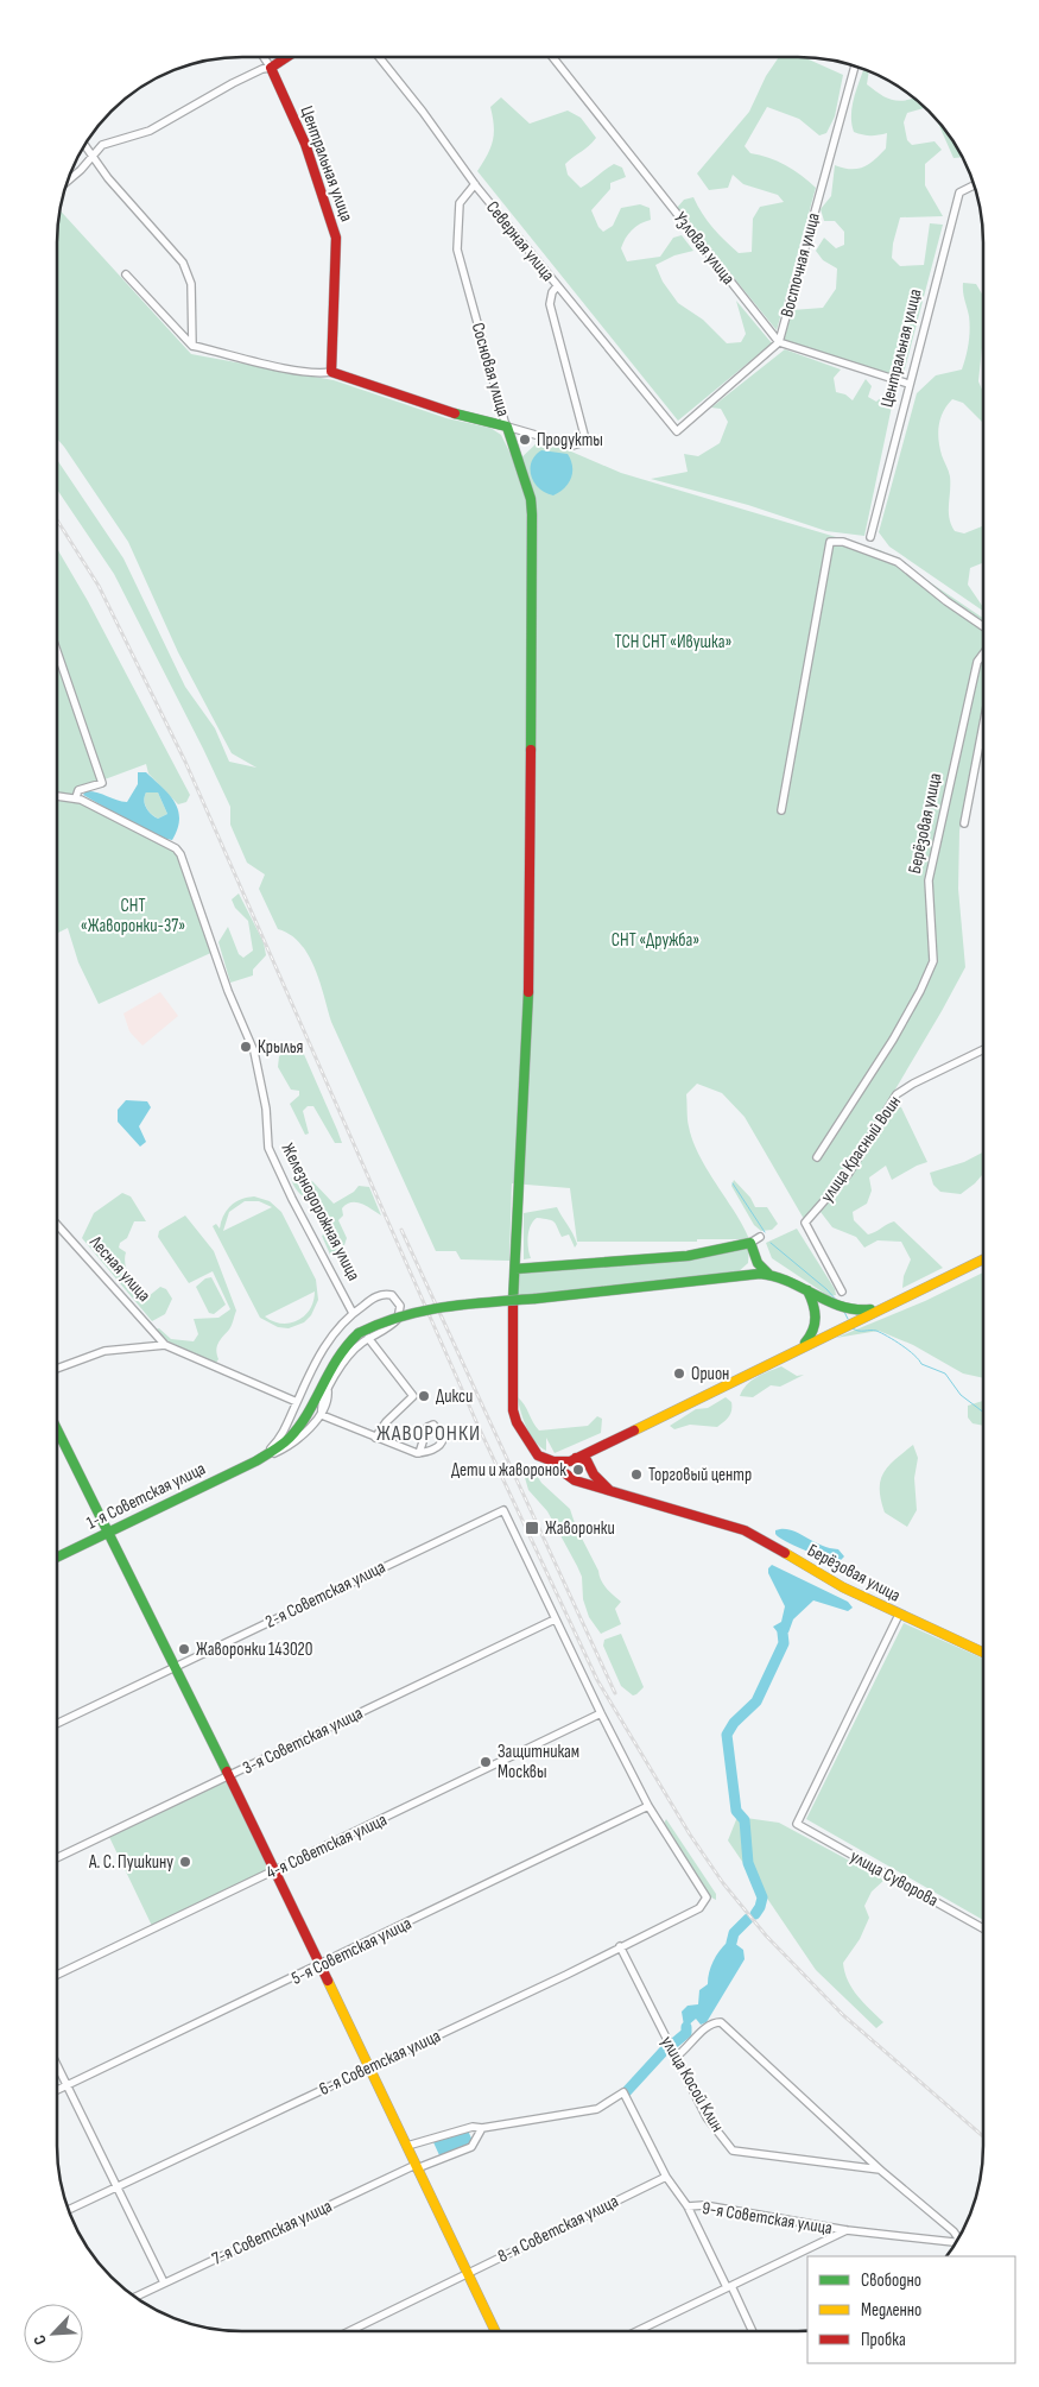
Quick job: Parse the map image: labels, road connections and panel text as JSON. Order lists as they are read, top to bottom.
{
  "streets": {
    "street": [
      "Центральная улица",
      "Северная улица",
      "Узловая улица",
      "Восточная улица",
      "Сосновая улица",
      "Берёзовая улица",
      "улица Красный Воин",
      "Железнодорожная улица",
      "Лесная улица",
      "1-я Советская улица",
      "2-я Советская улица",
      "3-я Советская улица",
      "4-я Советская улица",
      "улица Суворова",
      "5-я Советская улица",
      "6-я Советская улица",
      "улица Косой Клин",
      "9-я Советская улица",
      "8-я Советская улица",
      "7-я Советская улица"
    ]
  },
  "crossings": [
    ["Северная улица", "Узловая улица"],
    ["Северная улица", "Восточная улица"],
    ["Северная улица", "Сосновая улица"],
    ["Узловая улица", "Восточная улица"],
    ["Берёзовая улица", "улица Суворова"],
    ["2-я Советская улица", "3-я Советская улица"],
    ["5-я Советская улица", "6-я Советская улица"],
    ["6-я Советская улица", "улица Косой Клин"]
  ],
  "districts": ["ЖАВОРОНКИ"],
  "parks": ["ТСН СНТ «Ивушка»", "СНТ «Жаворонки-37»", "СНТ «Дружба»"],
  "places": {
    "other": [
      "Продукты",
      "Крылья",
      "Орион",
      "Дикси",
      "Дети и жаворонок",
      "Торговый центр",
      "Жаворонки 143020",
      "Защитникам Москвы",
      "А. С. Пушкину"
    ],
    "transit": ["Жаворонки"]
  },
  "legend": ["Свободно", "Медленно", "Пробка"],
  "north": "bottom left"
}
